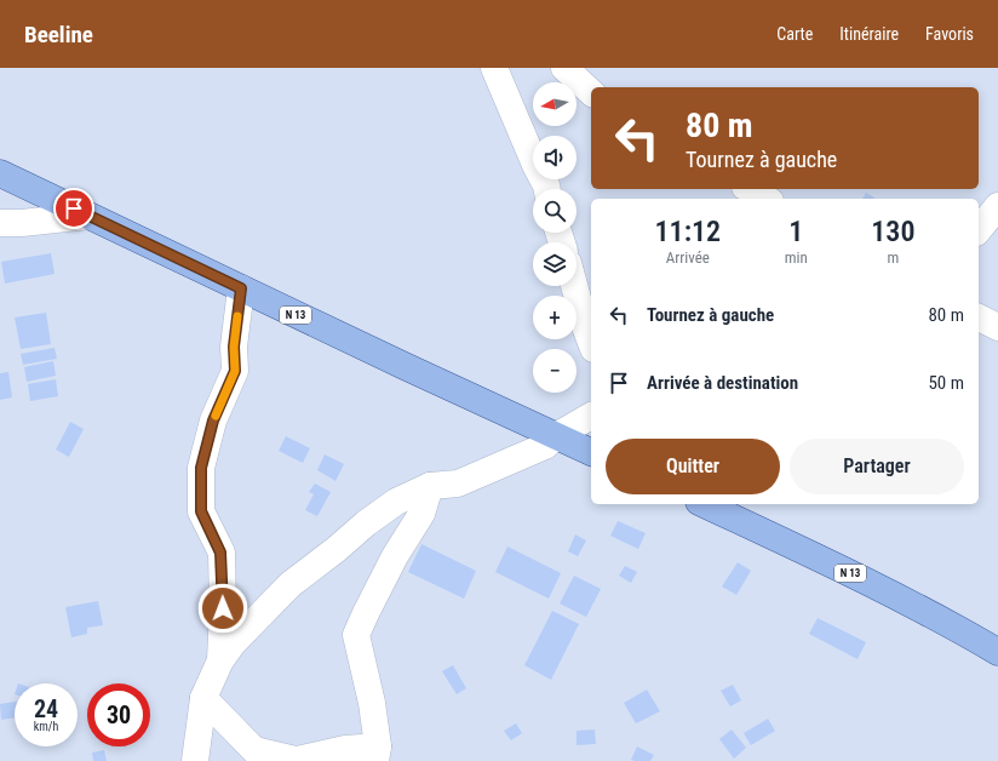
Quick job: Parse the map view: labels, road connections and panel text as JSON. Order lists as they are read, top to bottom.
{
  "streets": {
    "main road": ["N 13"]
  },
  "north": "left",
  "page": {
    "header": "Beeline",
    "nav": ["Carte", "Itinéraire", "Favoris"],
    "map_buttons": ["+", "−"],
    "turn": ["80 m", "Tournez à gauche"],
    "eta": [
      "11:12",
      "Arrivée",
      "1",
      "min",
      "130",
      "m"
    ],
    "list": [
      {
        "name": "Tournez à gauche",
        "value": "80 m"
      },
      {
        "name": "Arrivée à destination",
        "value": "50 m"
      }
    ],
    "buttons": ["Quitter", "Partager"],
    "speed": "24 km/h",
    "limit": "30"
  }
}
